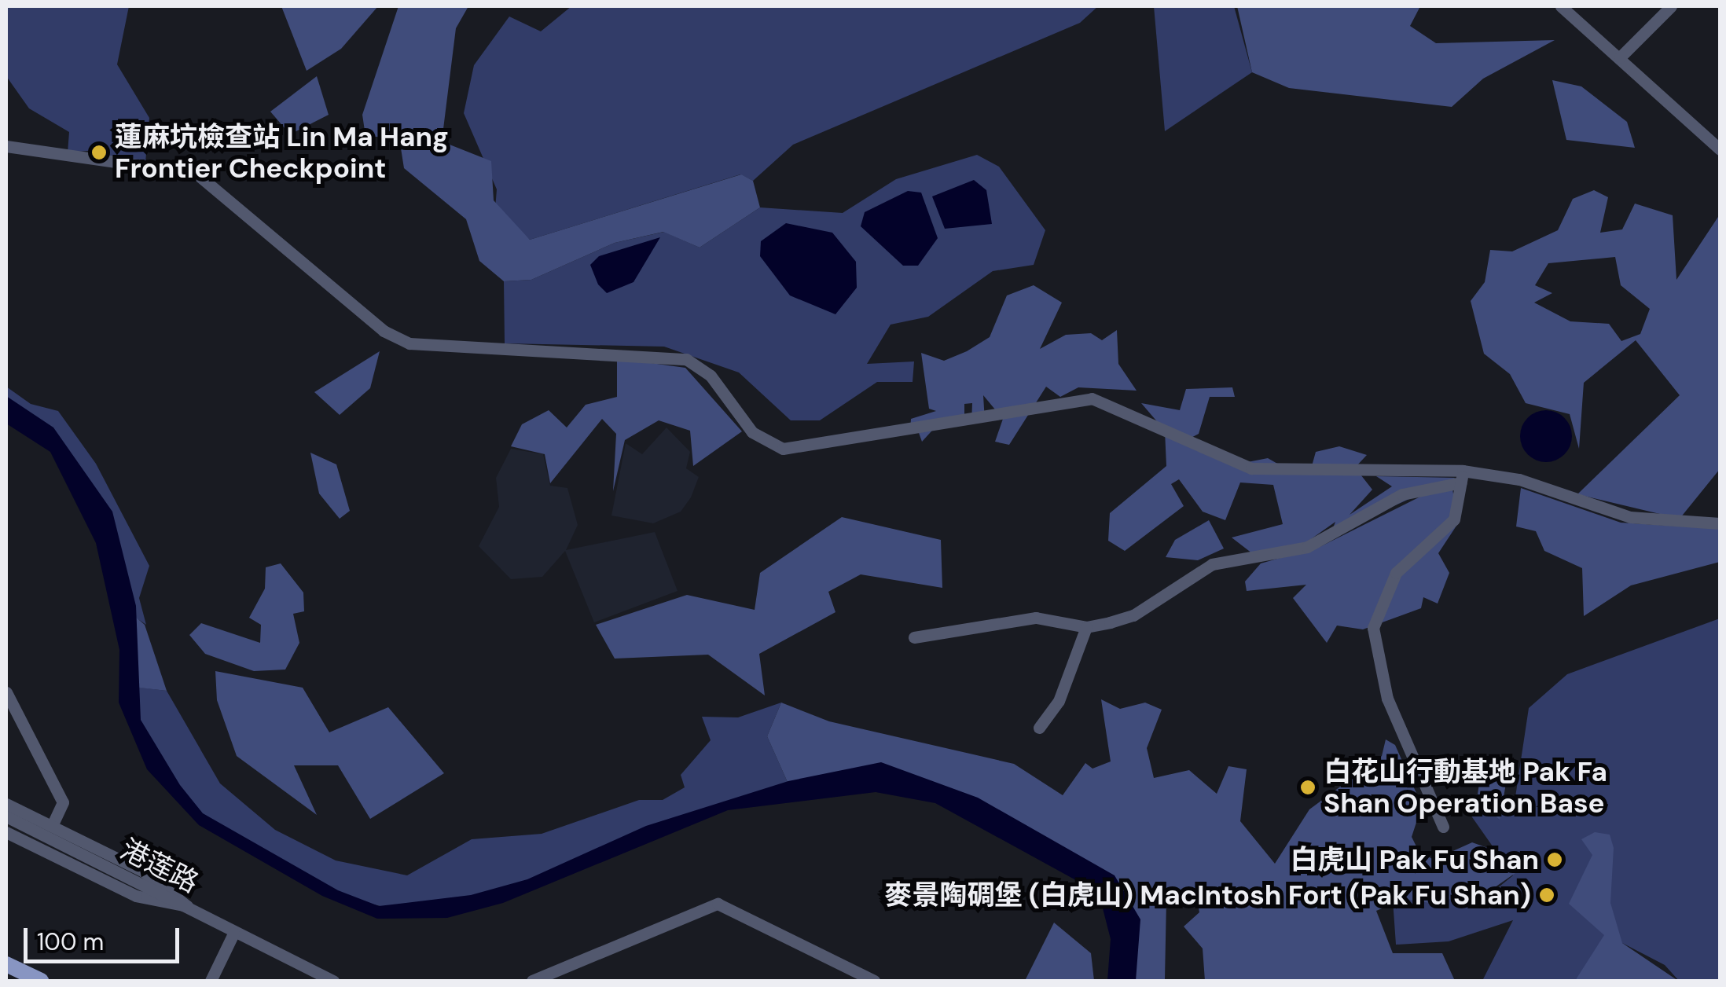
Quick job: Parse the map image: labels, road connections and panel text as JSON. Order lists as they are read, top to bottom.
{
  "streets": {
    "street": ["港莲路"]
  },
  "places": [
    "蓮麻坑檢查站 Lin Ma Hang Frontier Checkpoint",
    "白花山行動基地 Pak Fa Shan Operation Base",
    "白虎山 Pak Fu Shan",
    "麥景陶碉堡 (白虎山) MacIntosh Fort (Pak Fu Shan)"
  ],
  "scale_bar": "100 m"
}
